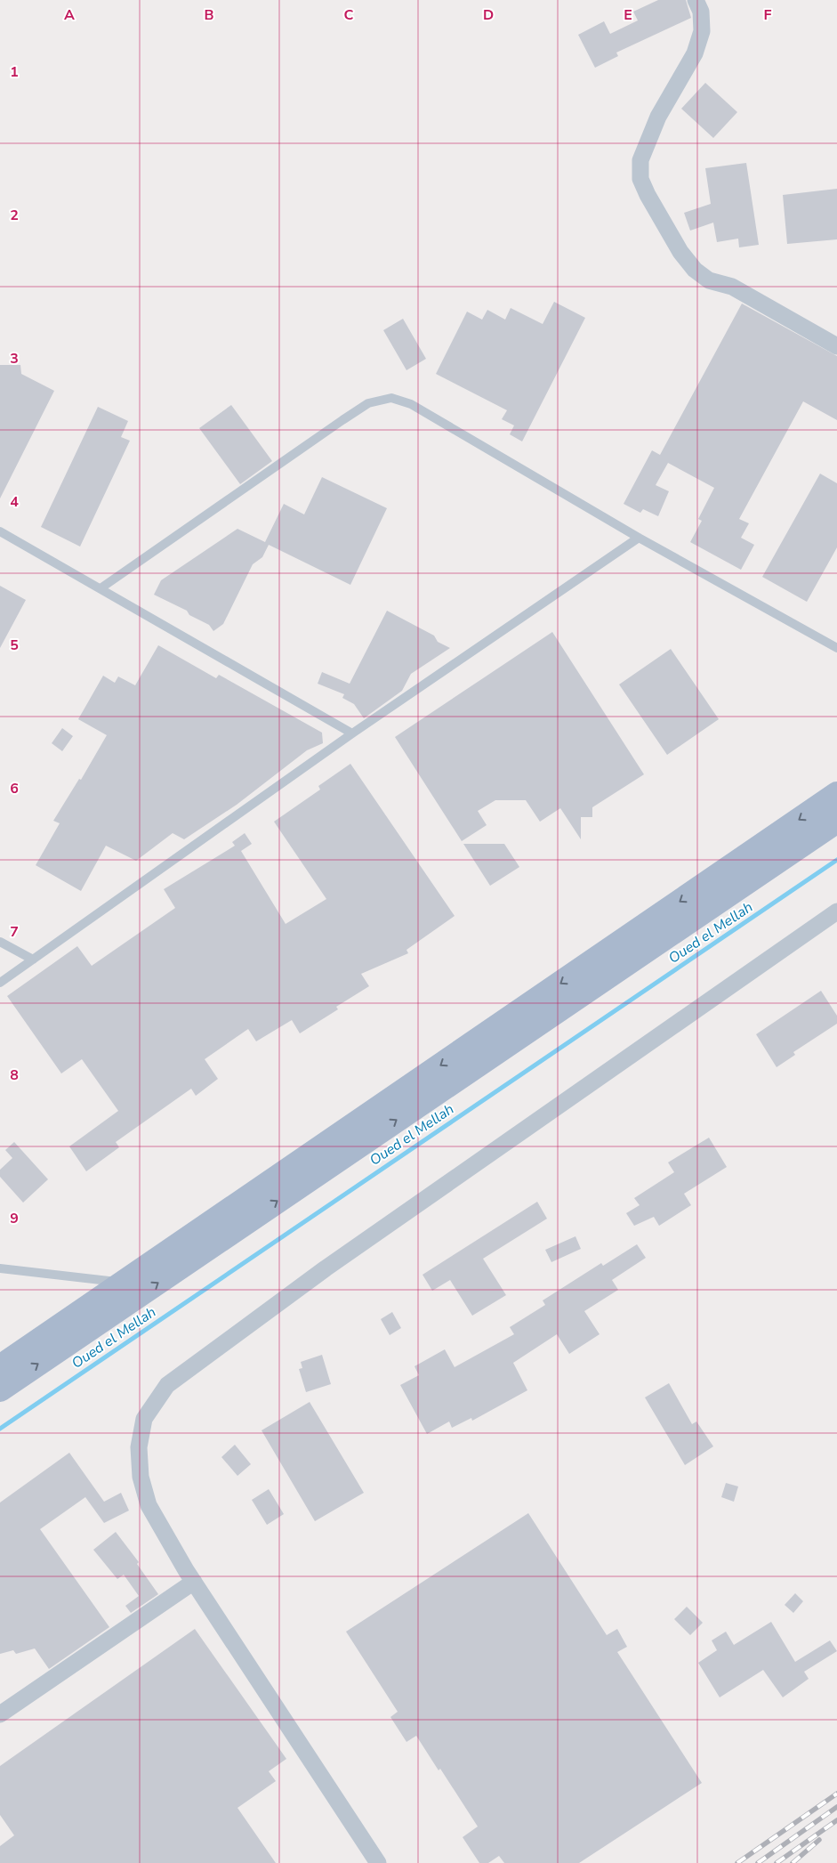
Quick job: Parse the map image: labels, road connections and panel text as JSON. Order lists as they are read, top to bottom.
{
  "water": ["Oued el Mellah"],
  "grid": {
    "columns": [
      "A",
      "B",
      "C",
      "D",
      "E",
      "F"
    ],
    "rows": [
      "1",
      "2",
      "3",
      "4",
      "5",
      "6",
      "7",
      "8",
      "9"
    ]
  }
}
